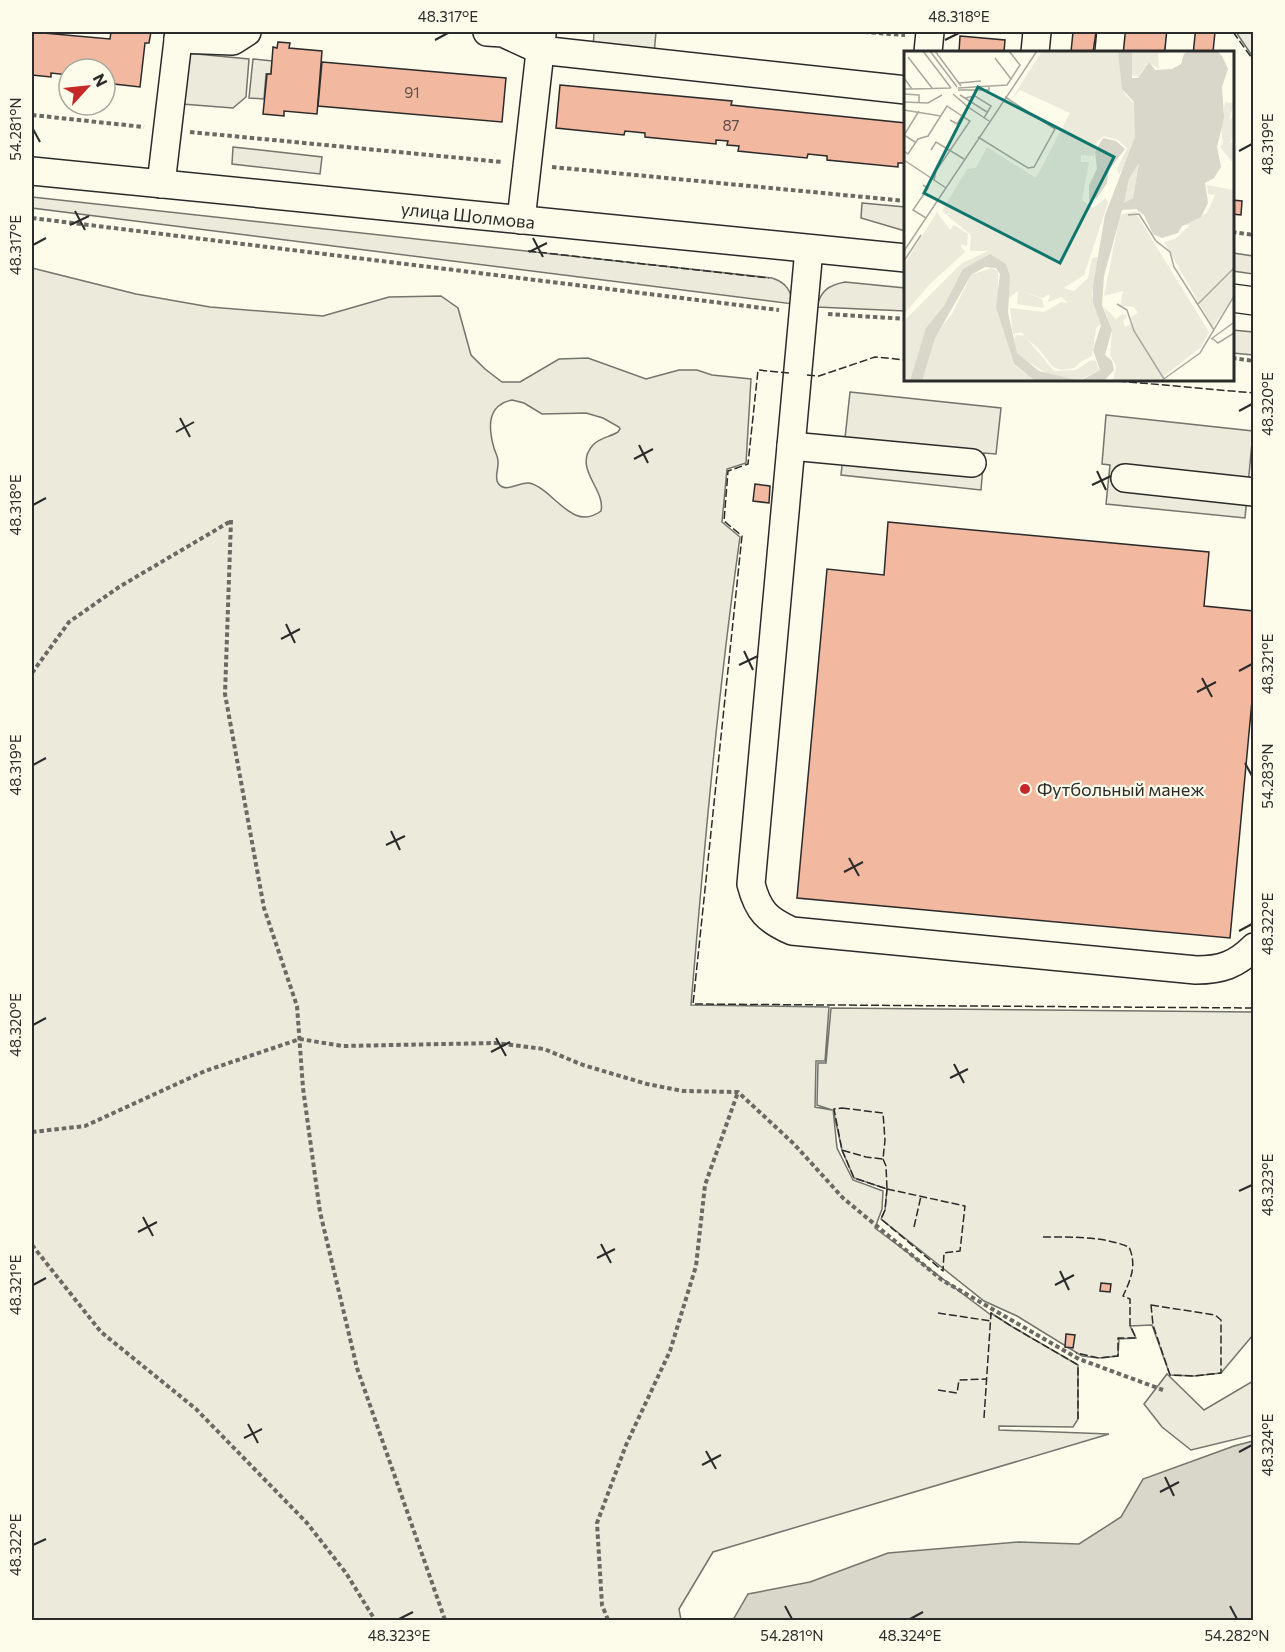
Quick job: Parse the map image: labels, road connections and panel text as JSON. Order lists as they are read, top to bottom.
{
  "streets": {
    "street": ["улица Шолмова"]
  },
  "places": ["Футбольный манеж"],
  "house_numbers": ["91", "87"],
  "north": "top right",
  "coordinates": [
    "48.317°E",
    "48.318°E",
    "54.281°N",
    "48.319°E",
    "48.320°E",
    "48.321°E",
    "54.283°N",
    "48.322°E",
    "48.323°E",
    "48.324°E",
    "54.282°N"
  ]
}
